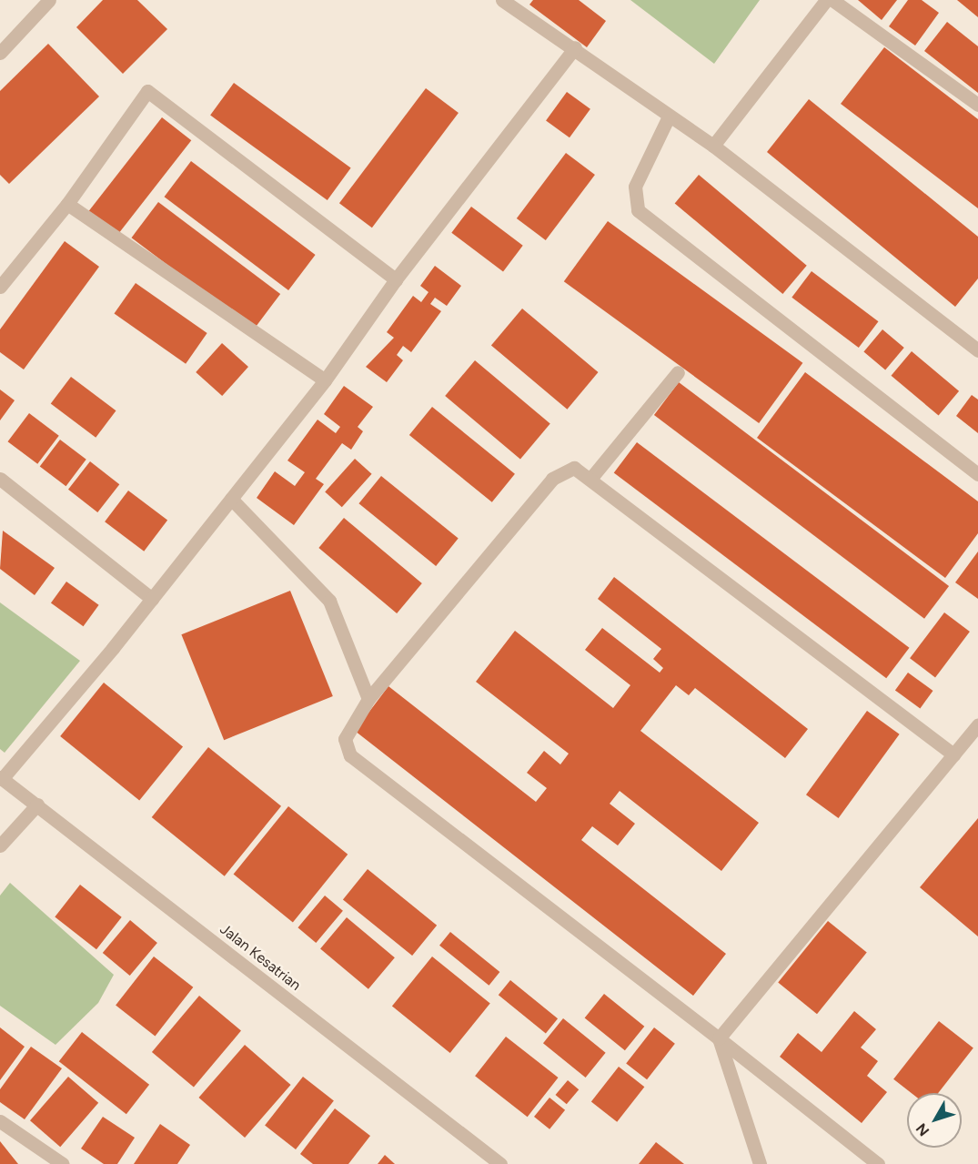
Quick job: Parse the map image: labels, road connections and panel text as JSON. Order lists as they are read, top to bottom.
{
  "streets": {
    "street": ["Jalan Kesatrian"]
  },
  "north": "bottom left"
}
